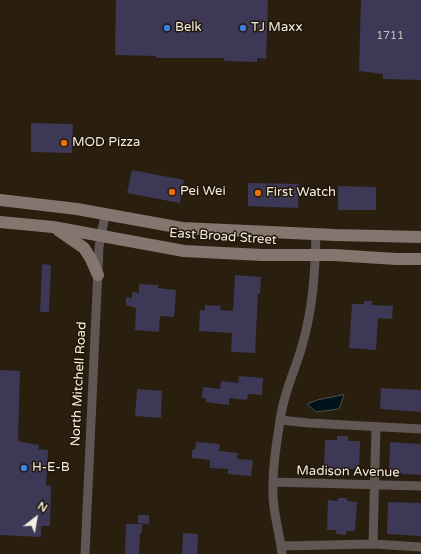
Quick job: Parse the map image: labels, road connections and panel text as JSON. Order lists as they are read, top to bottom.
{
  "streets": {
    "main road": ["East Broad Street"],
    "street": ["North Mitchell Road", "Madison Avenue"]
  },
  "crossings": [
    ["East Broad Street", "North Mitchell Road"]
  ],
  "places": [
    "Belk",
    "TJ Maxx",
    "MOD Pizza",
    "Pei Wei",
    "First Watch",
    "H-E-B"
  ],
  "house_numbers": ["1711"],
  "north": "top right"
}
